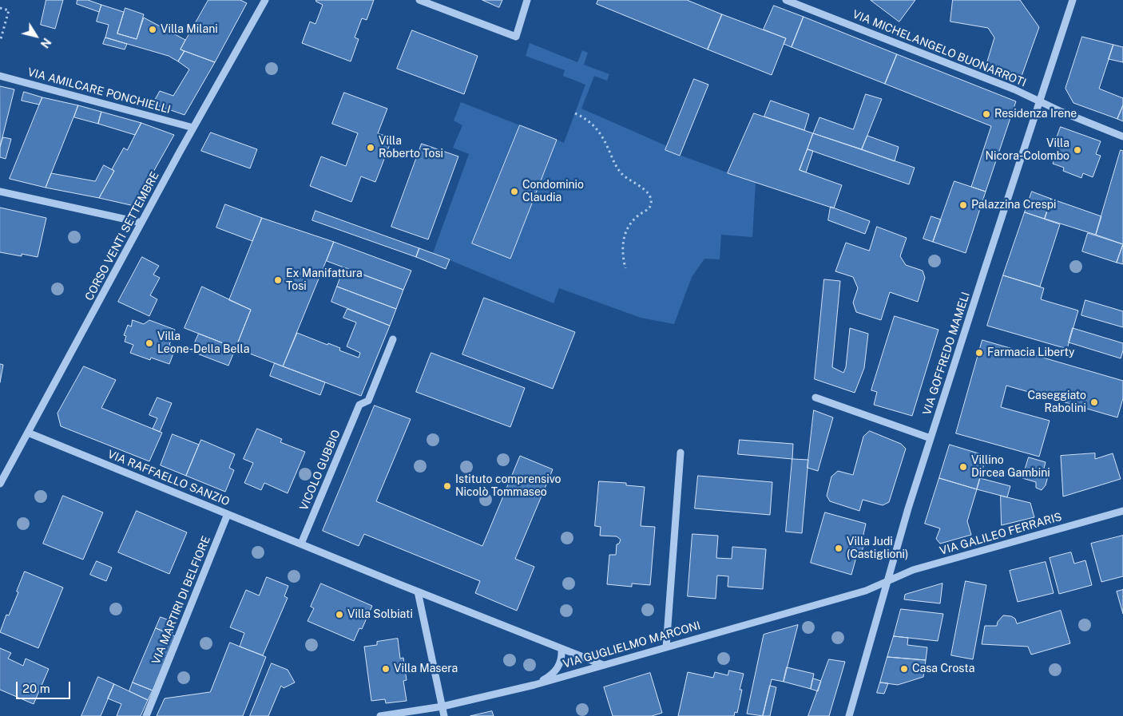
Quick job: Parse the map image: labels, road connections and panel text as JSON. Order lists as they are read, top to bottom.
{
  "streets": {
    "street": [
      "VIA MICHELANGELO BUONARROTI",
      "VIA AMILCARE PONCHIELLI",
      "CORSO VENTI SETTEMBRE",
      "VIA GOFFREDO MAMELI",
      "VICOLO GUBBIO",
      "VIA RAFFAELLO SANZIO",
      "VIA GALILEO FERRARIS",
      "VIA MARTIRI DI BELFIORE",
      "VIA GUGLIELMO MARCONI"
    ]
  },
  "crossings": [
    ["VIA MICHELANGELO BUONARROTI", "VIA GOFFREDO MAMELI"],
    ["VIA AMILCARE PONCHIELLI", "CORSO VENTI SETTEMBRE"],
    ["CORSO VENTI SETTEMBRE", "VIA RAFFAELLO SANZIO"],
    ["VIA GOFFREDO MAMELI", "VIA GALILEO FERRARIS"],
    ["VIA GOFFREDO MAMELI", "VIA GUGLIELMO MARCONI"],
    ["VICOLO GUBBIO", "VIA RAFFAELLO SANZIO"],
    ["VIA RAFFAELLO SANZIO", "VIA MARTIRI DI BELFIORE"],
    ["VIA RAFFAELLO SANZIO", "VIA GUGLIELMO MARCONI"],
    ["VIA GALILEO FERRARIS", "VIA GUGLIELMO MARCONI"]
  ],
  "places": [
    "Villa Milani",
    "Residenza Irene",
    "Villa Roberto Tosi",
    "Villa Nicora-Colombo",
    "Condominio Claudia",
    "Palazzina Crespi",
    "Ex Manifattura Tosi",
    "Villa Leone-Della Bella",
    "Farmacia Liberty",
    "Caseggiato Rabolini",
    "Villino Dircea Gambini",
    "Istituto comprensivo Nicolò Tommaseo",
    "Villa Judi (Castiglioni)",
    "Villa Solbiati",
    "Villa Masera",
    "Casa Crosta"
  ],
  "scale_bar": "20 m",
  "north": "bottom right"
}
